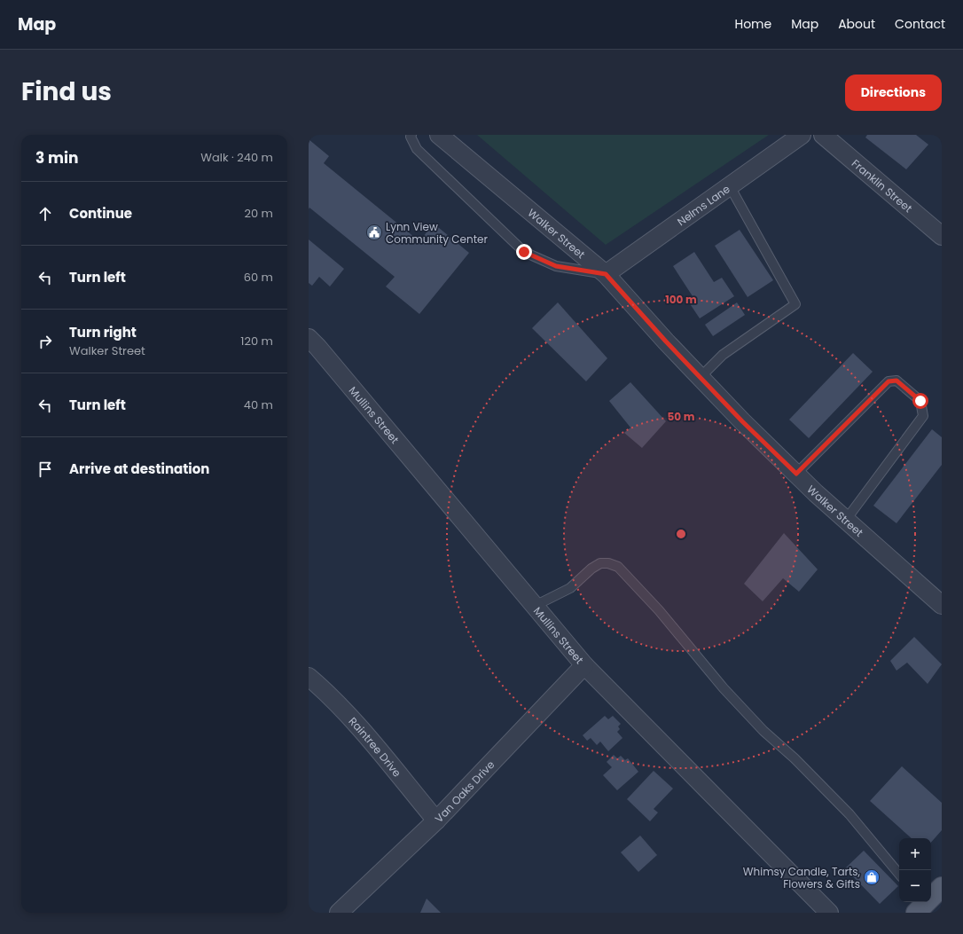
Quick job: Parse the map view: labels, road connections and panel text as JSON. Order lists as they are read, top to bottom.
{
  "streets": {
    "street": [
      "Franklin Street",
      "Nelms Lane",
      "Walker Street",
      "Mullins Street",
      "Raintree Drive",
      "Van Oaks Drive"
    ]
  },
  "crossings": [
    ["Nelms Lane", "Walker Street"],
    ["Mullins Street", "Van Oaks Drive"],
    ["Raintree Drive", "Van Oaks Drive"]
  ],
  "places": {
    "public building": ["Lynn View Community Center"],
    "shop": ["Whimsy Candle, Tarts, Flowers & Gifts"]
  },
  "page": {
    "header": "Map",
    "nav": [
      "Home",
      "Map",
      "About",
      "Contact"
    ],
    "title": "Find us",
    "buttons": "Directions",
    "heading": ["3 min", "Walk · 240 m"],
    "list": [
      ["Continue", "20 m"],
      ["Turn left", "60 m"],
      ["Turn right", "Walker Street", "120 m"],
      ["Turn left", "40 m"],
      "Arrive at destination"
    ],
    "map_buttons": ["+", "−"]
  },
  "rings": ["100 m", "50 m"]
}
